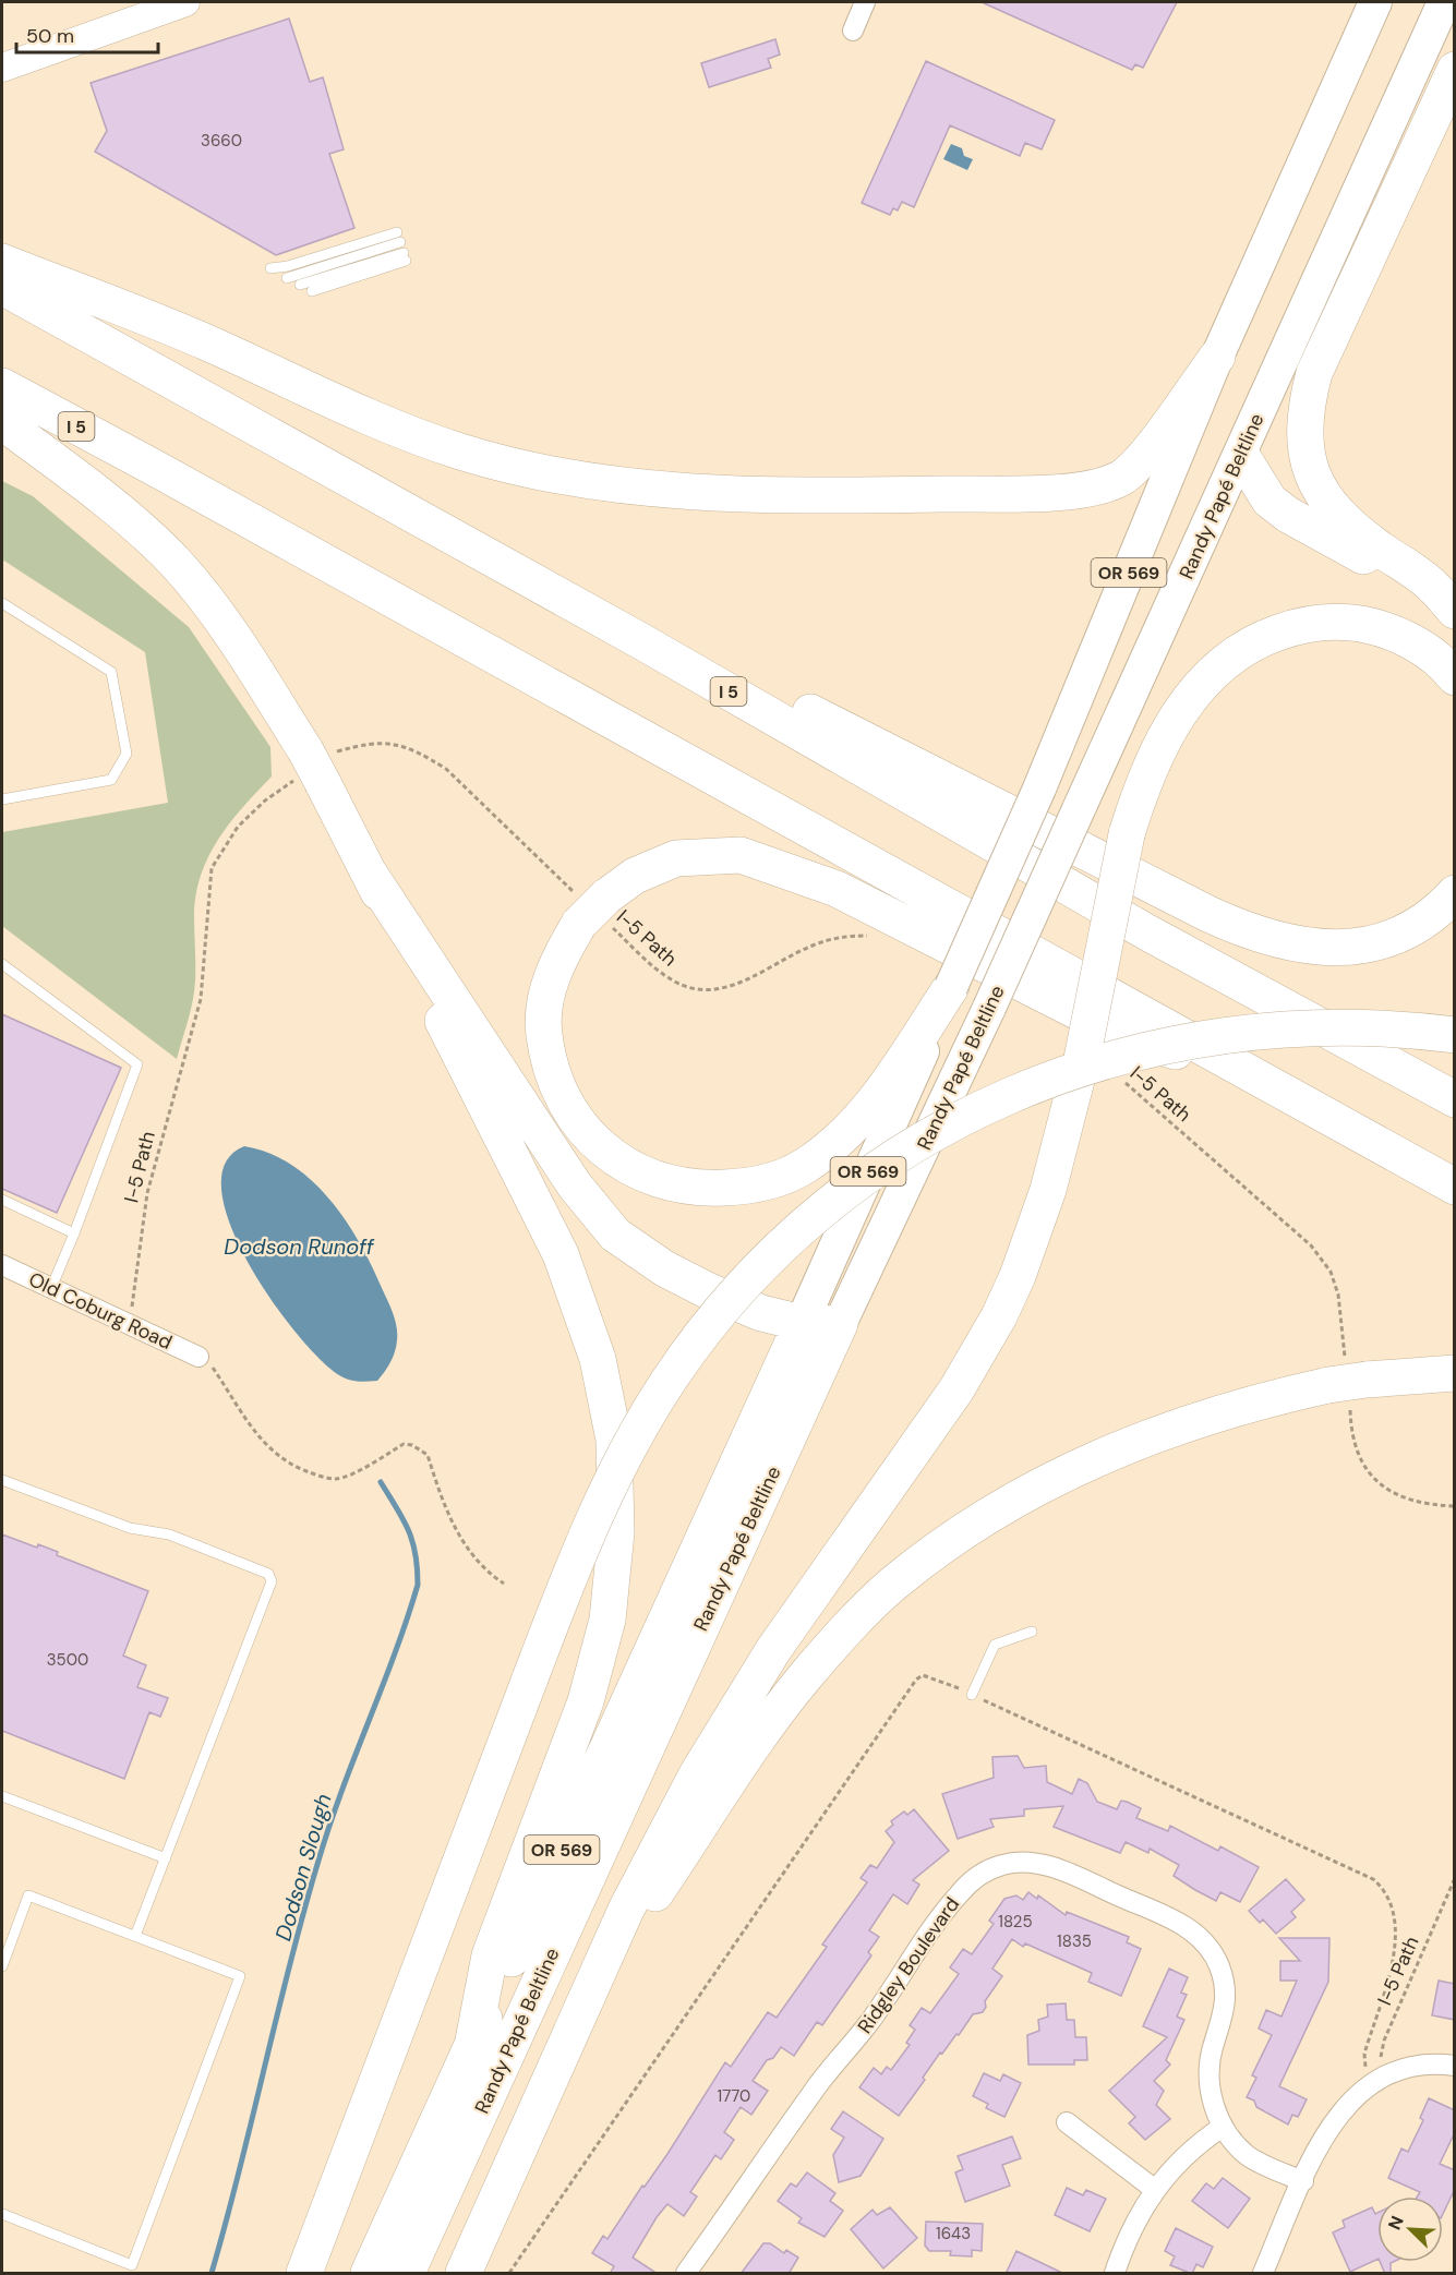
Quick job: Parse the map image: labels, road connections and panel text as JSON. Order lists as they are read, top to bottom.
{
  "streets": {
    "highway": ["I 5", "Randy Papé Beltline", "OR 569"],
    "street": ["Old Coburg Road", "Ridgley Boulevard"],
    "path": ["I-5 Path"]
  },
  "crossings": [
    ["I-5 Path", "Old Coburg Road"]
  ],
  "water": ["Dodson Runoff", "Dodson Slough"],
  "house_numbers": [
    "3660",
    "3500",
    "1825",
    "1835",
    "1770",
    "1643"
  ],
  "scale_bar": "50 m",
  "north": "top left"
}
